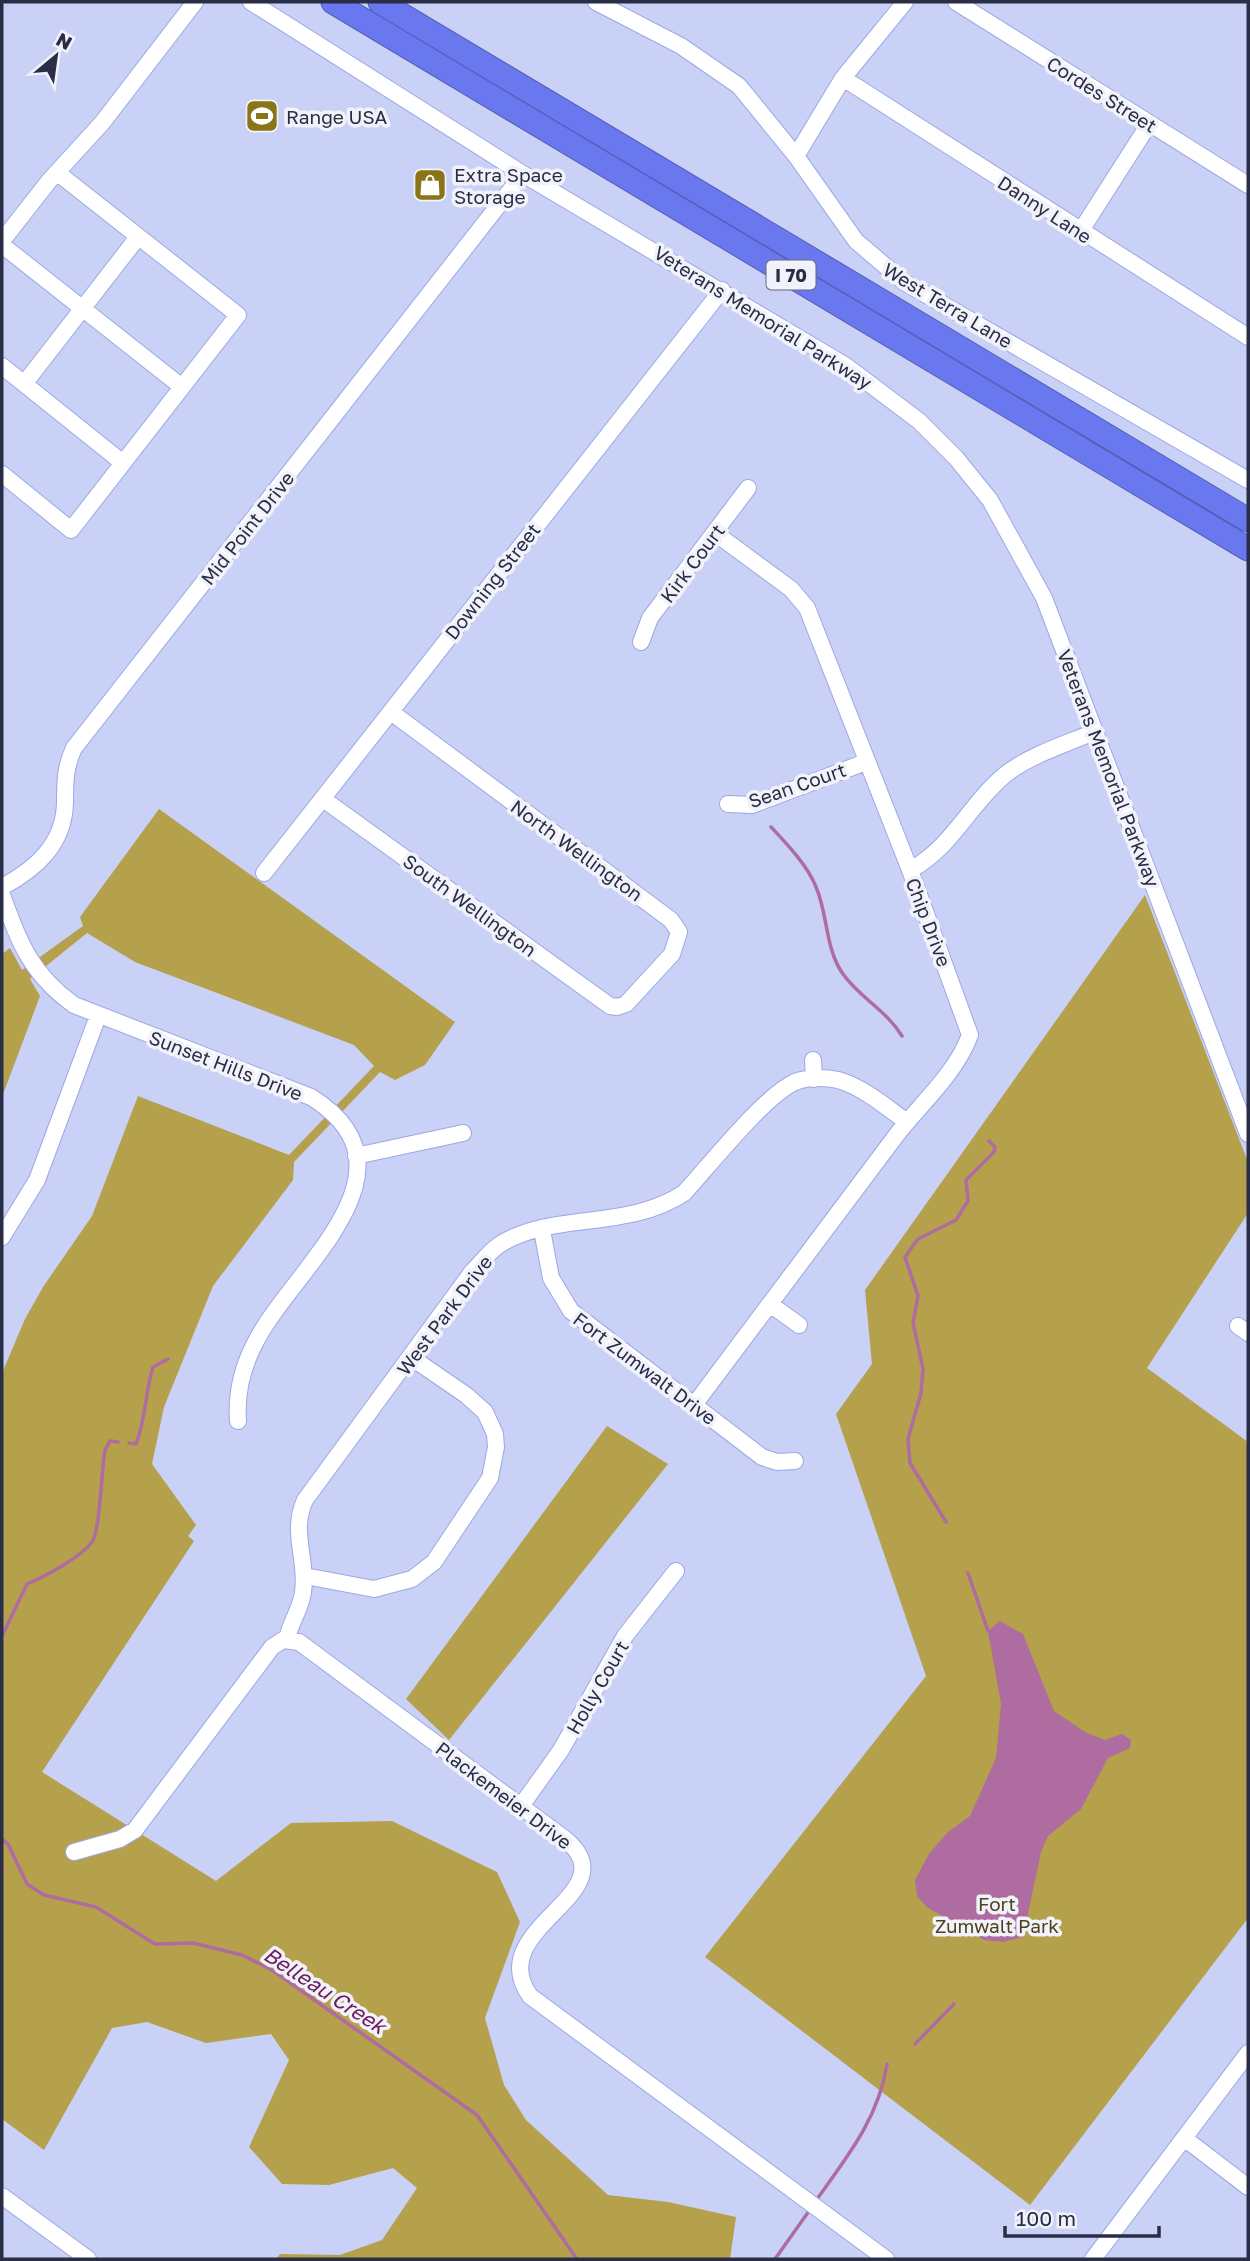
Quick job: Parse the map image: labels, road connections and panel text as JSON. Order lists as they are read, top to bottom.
{
  "streets": {
    "highway": ["I 70"],
    "street": [
      "Cordes Street",
      "Danny Lane",
      "West Terra Lane",
      "Veterans Memorial Parkway",
      "Mid Point Drive",
      "Kirk Court",
      "Downing Street",
      "Sean Court",
      "North Wellington",
      "South Wellington",
      "Chip Drive",
      "Sunset Hills Drive",
      "West Park Drive",
      "Fort Zumwalt Drive",
      "Holly Court",
      "Plackemeier Drive"
    ]
  },
  "crossings": [
    ["Veterans Memorial Parkway", "Mid Point Drive"],
    ["Veterans Memorial Parkway", "Downing Street"],
    ["Kirk Court", "Chip Drive"],
    ["Downing Street", "North Wellington"],
    ["Downing Street", "South Wellington"],
    ["Sean Court", "Chip Drive"],
    ["North Wellington", "South Wellington"],
    ["Chip Drive", "West Park Drive"],
    ["Chip Drive", "Fort Zumwalt Drive"],
    ["West Park Drive", "Fort Zumwalt Drive"],
    ["West Park Drive", "Plackemeier Drive"],
    ["Holly Court", "Plackemeier Drive"]
  ],
  "water": ["Belleau Creek"],
  "parks": ["Fort Zumwalt Park"],
  "places": {
    "sports": ["Range USA"],
    "shop": ["Extra Space Storage"]
  },
  "scale_bar": "100 m",
  "north": "top right"
}
